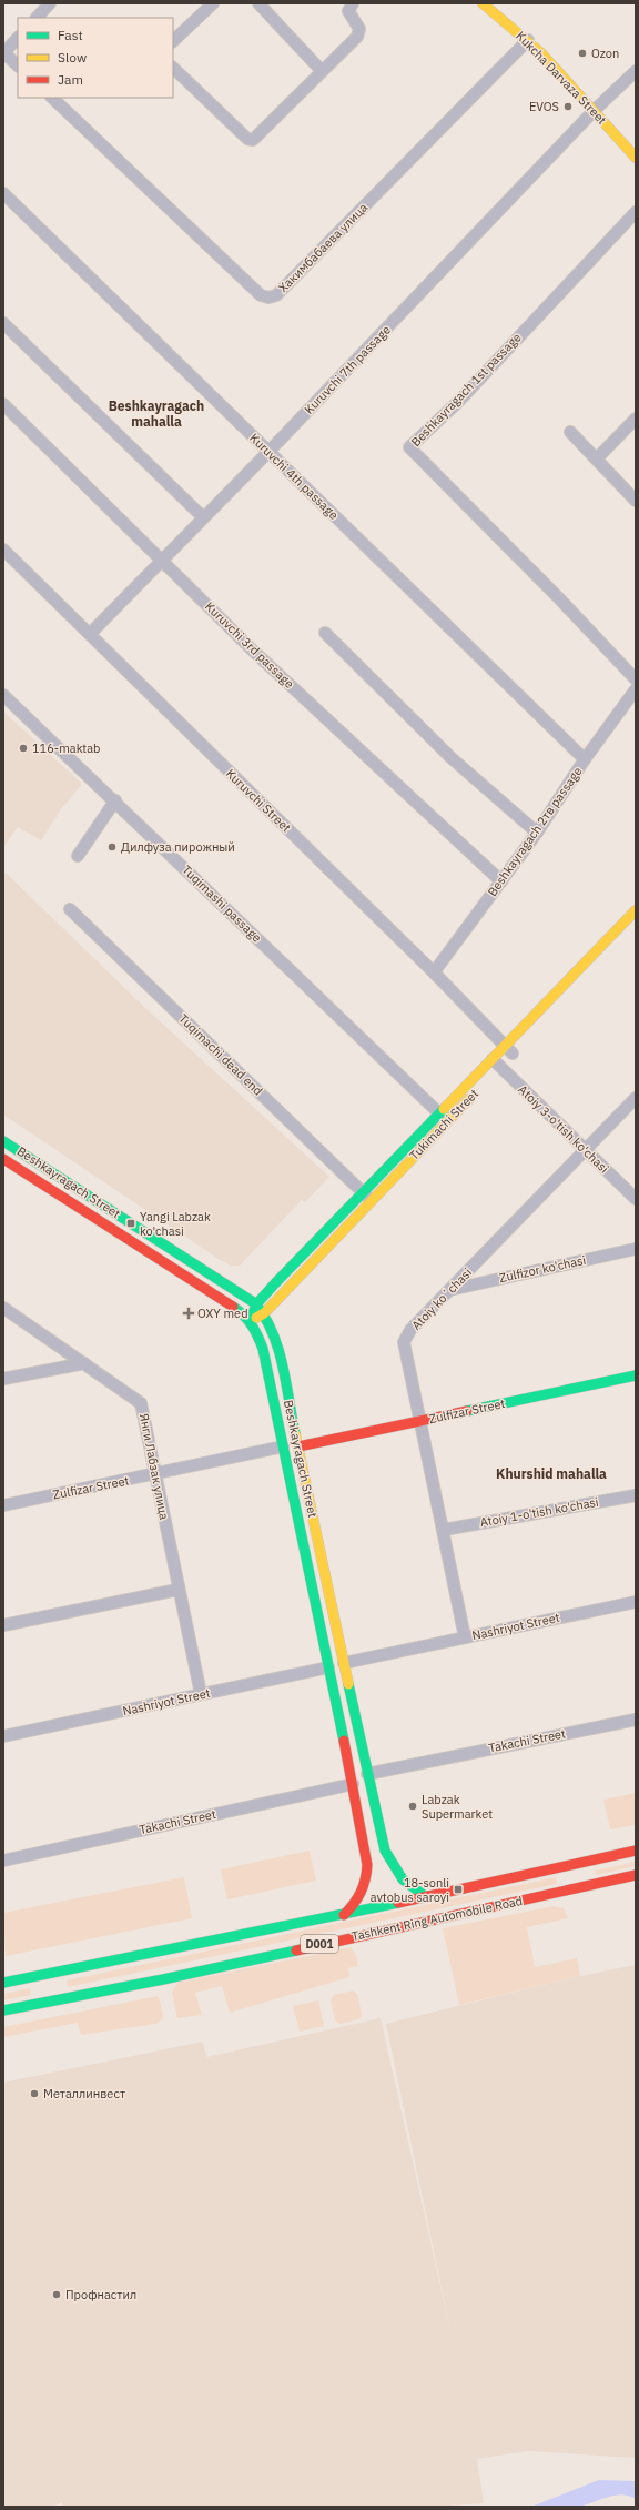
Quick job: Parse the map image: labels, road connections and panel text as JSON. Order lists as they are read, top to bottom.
{
  "streets": {
    "main road": [
      "Kukcha Darvaza Street",
      "Tukimachi Street",
      "Beshkayragach Street",
      "Zulfizar Street",
      "Tashkent Ring Automobile Road",
      "D001"
    ],
    "street": [
      "Хакимбабаева улица",
      "Kuruvchi 7th passage",
      "Beshkayragach 1st passage",
      "Kuruvchi 4th passage",
      "Kuruvchi 3rd passage",
      "Kuruvchi Street",
      "Beshkayragach 2тв passage",
      "Tuqimashi passage",
      "Tuqimachi dead end",
      "Atoiy 3-o'tish ko'chasi",
      "Zulfizor ko'chasi",
      "Atoiy koʻchasi",
      "Янги Лабзак улица",
      "Atoiy 1-o'tish ko'chasi",
      "Nashriyot Street",
      "Takachi Street"
    ]
  },
  "crossings": [
    ["Kukcha Darvaza Street", "Хакимбабаева улица"],
    ["Kukcha Darvaza Street", "Kuruvchi 7th passage"],
    ["Kuruvchi 7th passage", "Kuruvchi 4th passage"],
    ["Kuruvchi 7th passage", "Kuruvchi 3rd passage"],
    ["Kuruvchi 7th passage", "Kuruvchi Street"],
    ["Kuruvchi 4th passage", "Beshkayragach 2тв passage"],
    ["Kuruvchi 3rd passage", "Beshkayragach 2тв passage"],
    ["Kuruvchi Street", "Beshkayragach 2тв passage"],
    ["Kuruvchi Street", "Tukimachi Street"],
    ["Tuqimashi passage", "Tukimachi Street"],
    ["Tuqimachi dead end", "Tukimachi Street"],
    ["Tukimachi Street", "Atoiy 3-o'tish ko'chasi"],
    ["Tukimachi Street", "Beshkayragach Street"],
    ["Atoiy 3-o'tish ko'chasi", "Atoiy koʻchasi"],
    ["Beshkayragach Street", "Zulfizar Street"],
    ["Beshkayragach Street", "Nashriyot Street"],
    ["Beshkayragach Street", "Takachi Street"],
    ["Beshkayragach Street", "Tashkent Ring Automobile Road"],
    ["Zulfizor ko'chasi", "Atoiy koʻchasi"],
    ["Atoiy koʻchasi", "Zulfizar Street"],
    ["Atoiy koʻchasi", "Atoiy 1-o'tish ko'chasi"],
    ["Atoiy koʻchasi", "Nashriyot Street"],
    ["Zulfizar Street", "Янги Лабзак улица"],
    ["Янги Лабзак улица", "Nashriyot Street"]
  ],
  "districts": ["Beshkayragach mahalla", "Khurshid mahalla"],
  "places": {
    "other": [
      "Ozon",
      "EVOS",
      "116-maktab",
      "Дилфуза пирожный",
      "Labzak Supermarket",
      "Металлинвест",
      "Профнастил"
    ],
    "transit": ["Yangi Labzak ko'chasi", "18-sonli avtobus saroyi"],
    "health": ["OXY med"]
  },
  "legend": ["Fast", "Slow", "Jam"]
}
